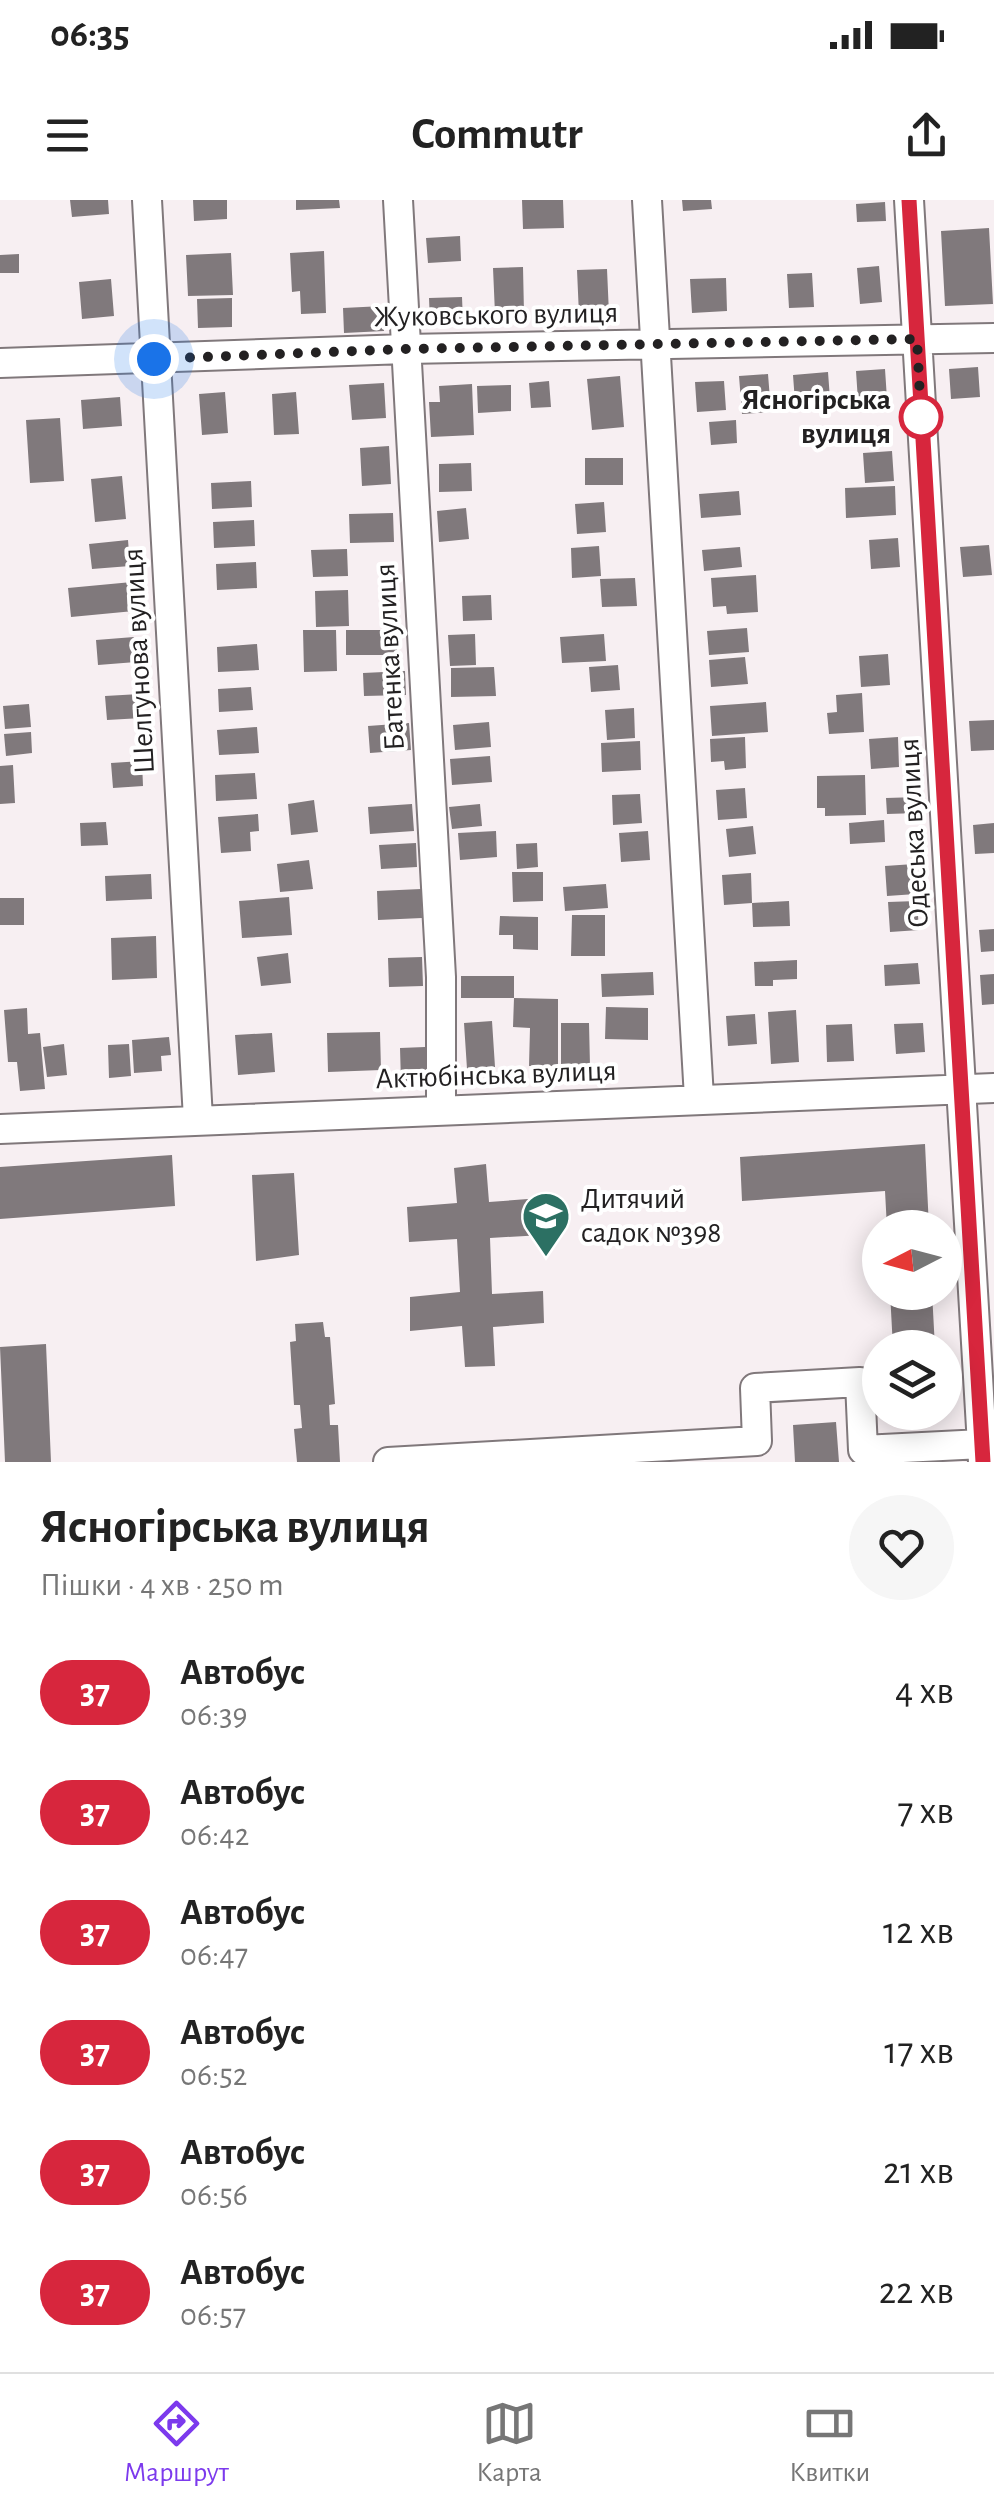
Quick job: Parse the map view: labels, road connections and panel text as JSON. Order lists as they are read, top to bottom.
{
  "streets": {
    "street": [
      "Жуковського вулиця",
      "Батенка вулиця",
      "Шелгунова вулиця",
      "Одеська вулиця",
      "Актюбінська вулиця"
    ]
  },
  "crossings": [
    ["Жуковського вулиця", "Батенка вулиця"],
    ["Жуковського вулиця", "Шелгунова вулиця"],
    ["Жуковського вулиця", "Одеська вулиця"],
    ["Батенка вулиця", "Актюбінська вулиця"],
    ["Шелгунова вулиця", "Актюбінська вулиця"],
    ["Одеська вулиця", "Актюбінська вулиця"]
  ],
  "places": {
    "other": ["Ясногірська вулиця"],
    "school or university": ["Дитячий садок №398"]
  },
  "lines": ["bus line 37"],
  "north": "left",
  "page": {
    "status": "06:35",
    "header": "Commutr",
    "heading": ["Ясногірська вулиця", "Пішки · 4 хв · 250 m"],
    "list": [
      {
        "mark": "37",
        "name": "Автобус",
        "note": "06:39",
        "value": "4 хв"
      },
      {
        "mark": "37",
        "name": "Автобус",
        "note": "06:42",
        "value": "7 хв"
      },
      {
        "mark": "37",
        "name": "Автобус",
        "note": "06:47",
        "value": "12 хв"
      },
      {
        "mark": "37",
        "name": "Автобус",
        "note": "06:52",
        "value": "17 хв"
      },
      {
        "mark": "37",
        "name": "Автобус",
        "note": "06:56",
        "value": "21 хв"
      },
      {
        "mark": "37",
        "name": "Автобус",
        "note": "06:57",
        "value": "22 хв"
      }
    ],
    "tabs": ["Маршрут", "Карта", "Квитки"]
  }
}
